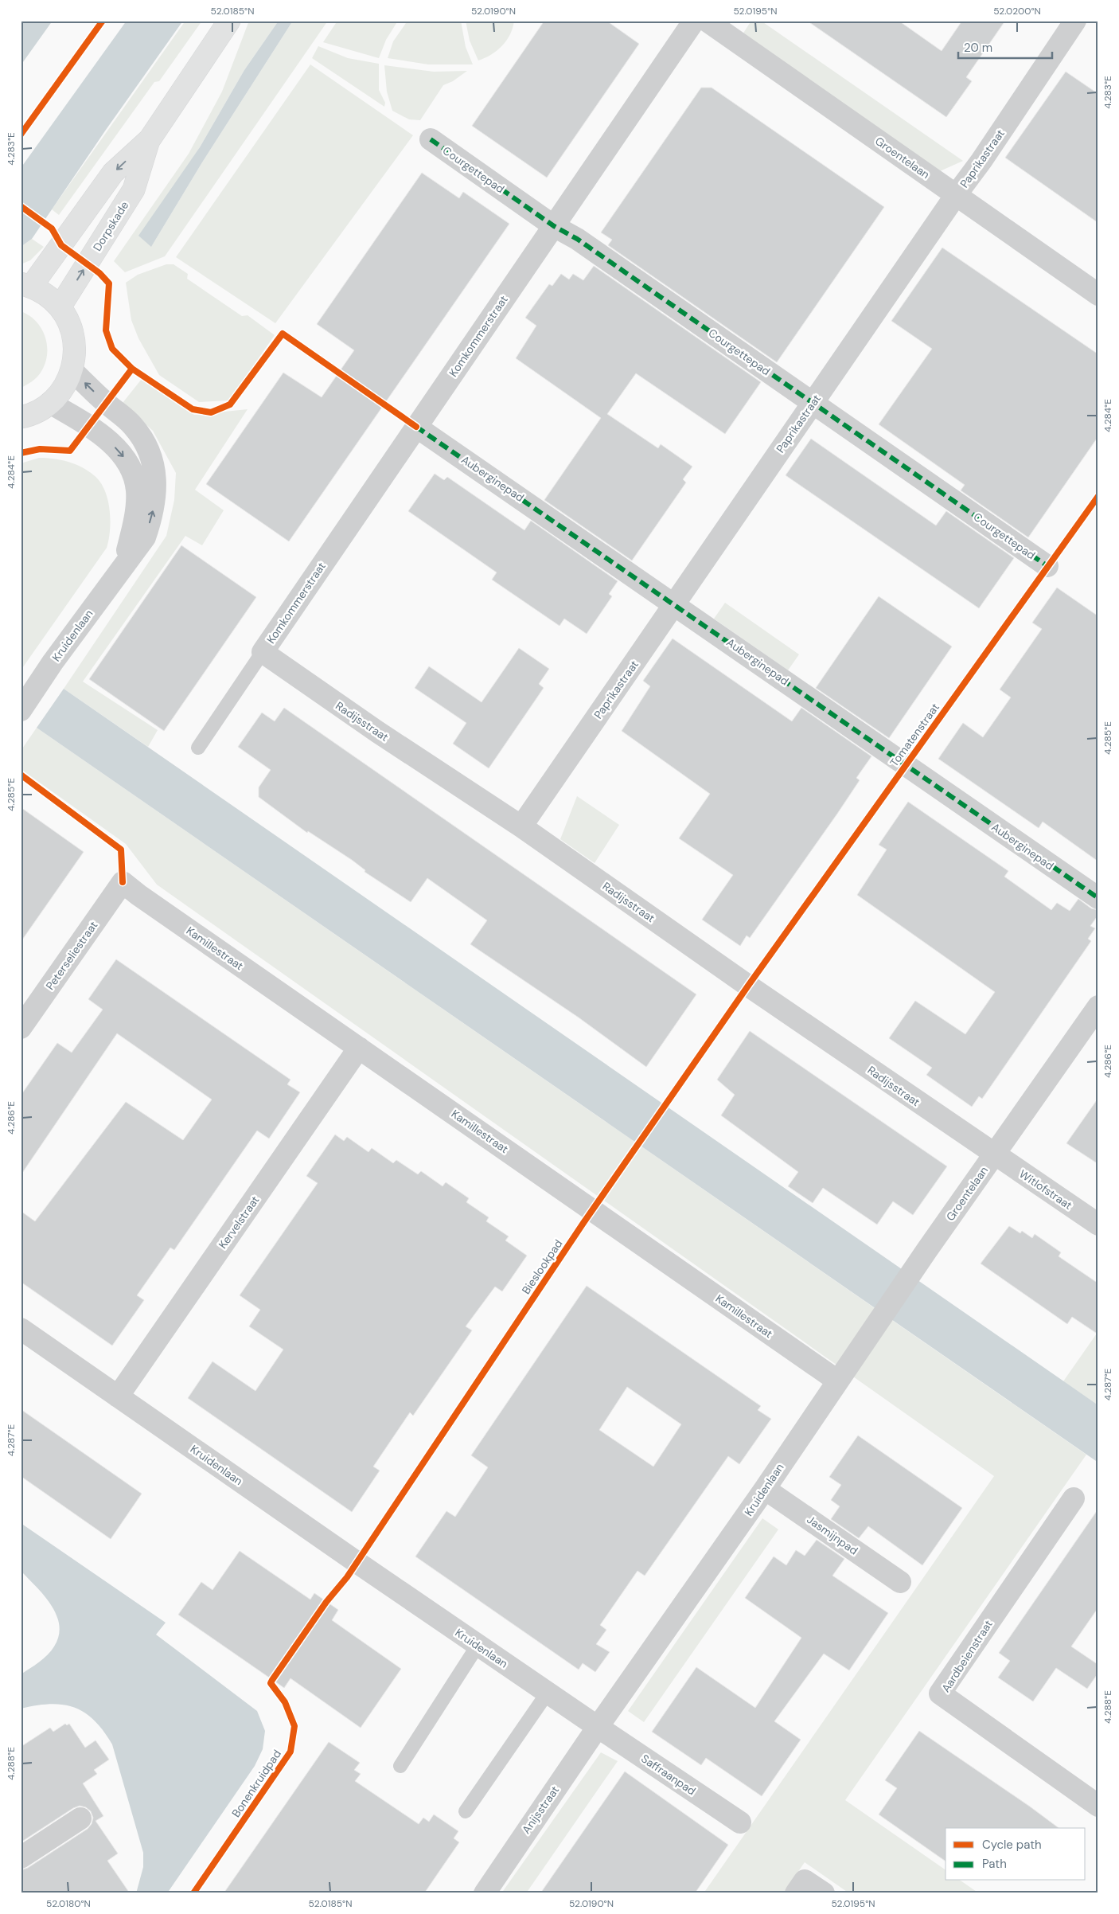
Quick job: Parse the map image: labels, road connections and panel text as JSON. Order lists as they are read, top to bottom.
{
  "streets": {
    "main road": ["Dorpskade"],
    "street": [
      "Groentelaan",
      "Paprikastraat",
      "Courgettepad",
      "Komkommerstraat",
      "Auberginepad",
      "Kruidenlaan",
      "Radijsstraat",
      "Kamillestraat",
      "Peterseliestraat",
      "Witlofstraat",
      "Kervelstraat",
      "Jasmijnpad",
      "Aardbeienstraat",
      "Saffraanpad",
      "Anijsstraat"
    ],
    "cycle path": ["Tomatenstraat"]
  },
  "crossings": [
    ["Groentelaan", "Paprikastraat"],
    ["Groentelaan", "Kruidenlaan"],
    ["Groentelaan", "Radijsstraat"],
    ["Groentelaan", "Kamillestraat"],
    ["Groentelaan", "Witlofstraat"],
    ["Paprikastraat", "Courgettepad"],
    ["Paprikastraat", "Auberginepad"],
    ["Paprikastraat", "Radijsstraat"],
    ["Courgettepad", "Komkommerstraat"],
    ["Komkommerstraat", "Auberginepad"],
    ["Komkommerstraat", "Radijsstraat"],
    ["Kruidenlaan", "Kamillestraat"],
    ["Kruidenlaan", "Kervelstraat"],
    ["Kruidenlaan", "Jasmijnpad"],
    ["Kruidenlaan", "Saffraanpad"],
    ["Kruidenlaan", "Anijsstraat"],
    ["Radijsstraat", "Witlofstraat"],
    ["Kamillestraat", "Peterseliestraat"],
    ["Kamillestraat", "Kervelstraat"],
    ["Saffraanpad", "Anijsstraat"]
  ],
  "legend": ["Cycle path", "Path"],
  "scale_bar": "20 m",
  "coordinates": [
    "52.0185°N",
    "52.0190°N",
    "52.0195°N",
    "52.0200°N",
    "4.283°E",
    "4.284°E",
    "4.285°E",
    "4.286°E",
    "4.287°E",
    "4.288°E",
    "52.0180°N"
  ]
}
